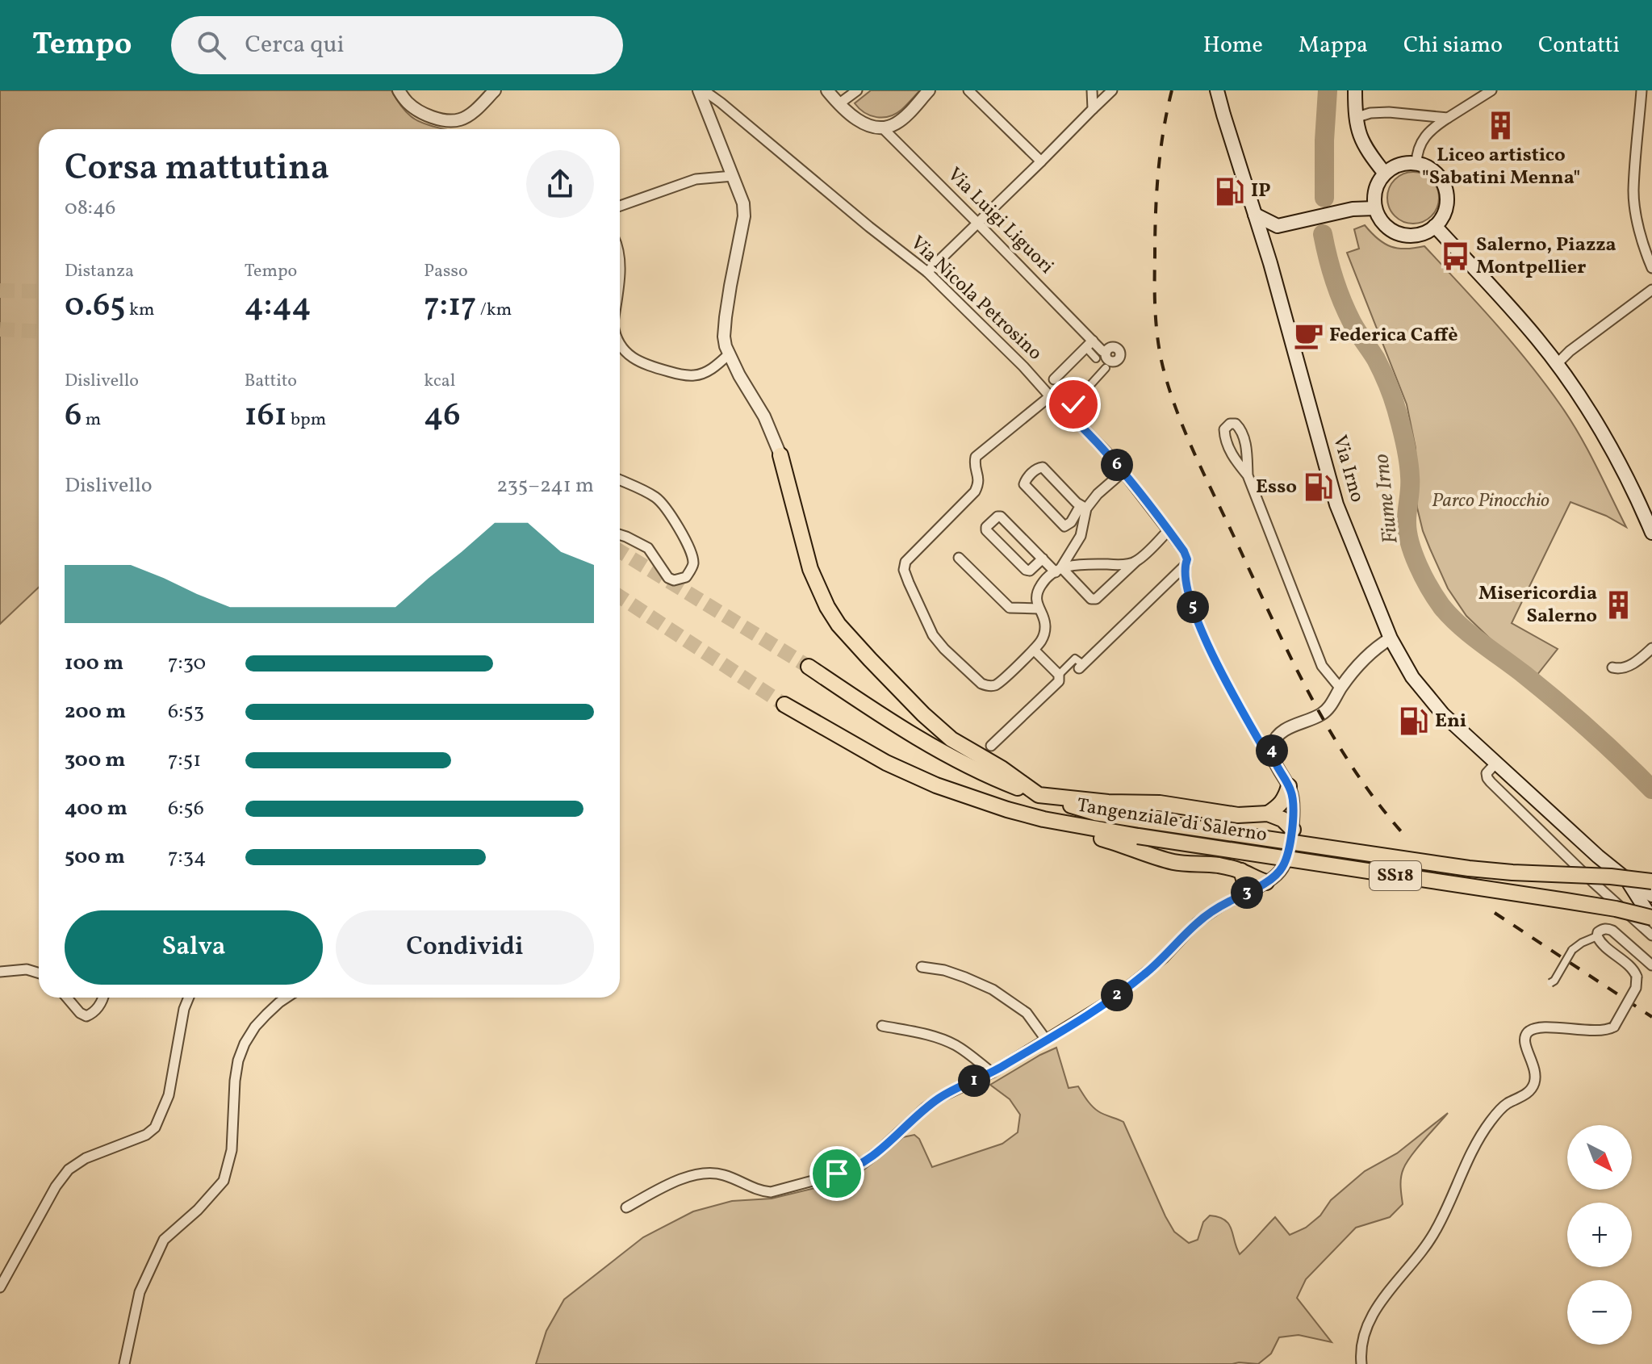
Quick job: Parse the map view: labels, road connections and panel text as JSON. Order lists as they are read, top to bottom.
{
  "streets": {
    "highway": ["Tangenziale di Salerno", "SS18"],
    "main road": ["Via Irno"],
    "street": ["Via Luigi Liguori", "Via Nicola Petrosino"]
  },
  "crossings": [
    ["Via Irno", "Tangenziale di Salerno"]
  ],
  "water": ["Fiume Irno"],
  "parks": ["Parco Pinocchio"],
  "places": {
    "building": ["Liceo artistico \"Sabatini Menna\"", "Misericordia Salerno"],
    "fuel station": ["IP", "Esso", "Eni"],
    "bus stop": ["Salerno, Piazza Montpellier"],
    "cafe": ["Federica Caffè"]
  },
  "north": "bottom right",
  "page": {
    "header": "Tempo",
    "search": "Cerca qui",
    "nav": [
      "Home",
      "Mappa",
      "Chi siamo",
      "Contatti"
    ],
    "heading": ["Corsa mattutina", "08:46"],
    "stats": [
      ["Distanza", "0.65 km"],
      ["Tempo", "4:44"],
      ["Passo", "7:17 /km"],
      ["Dislivello", "6 m"],
      ["Battito", "161 bpm"],
      ["kcal", "46"]
    ],
    "pins": [
      "6",
      "5",
      "4",
      "3",
      "2",
      "1"
    ],
    "chart": ["Dislivello", "235–241 m"],
    "list": [
      {
        "name": "100 m",
        "note": "7:30"
      },
      {
        "name": "200 m",
        "note": "6:53"
      },
      {
        "name": "300 m",
        "note": "7:51"
      },
      {
        "name": "400 m",
        "note": "6:56"
      },
      {
        "name": "500 m",
        "note": "7:34"
      }
    ],
    "buttons": ["Salva", "Condividi"],
    "map_buttons": ["+", "−"]
  }
}
